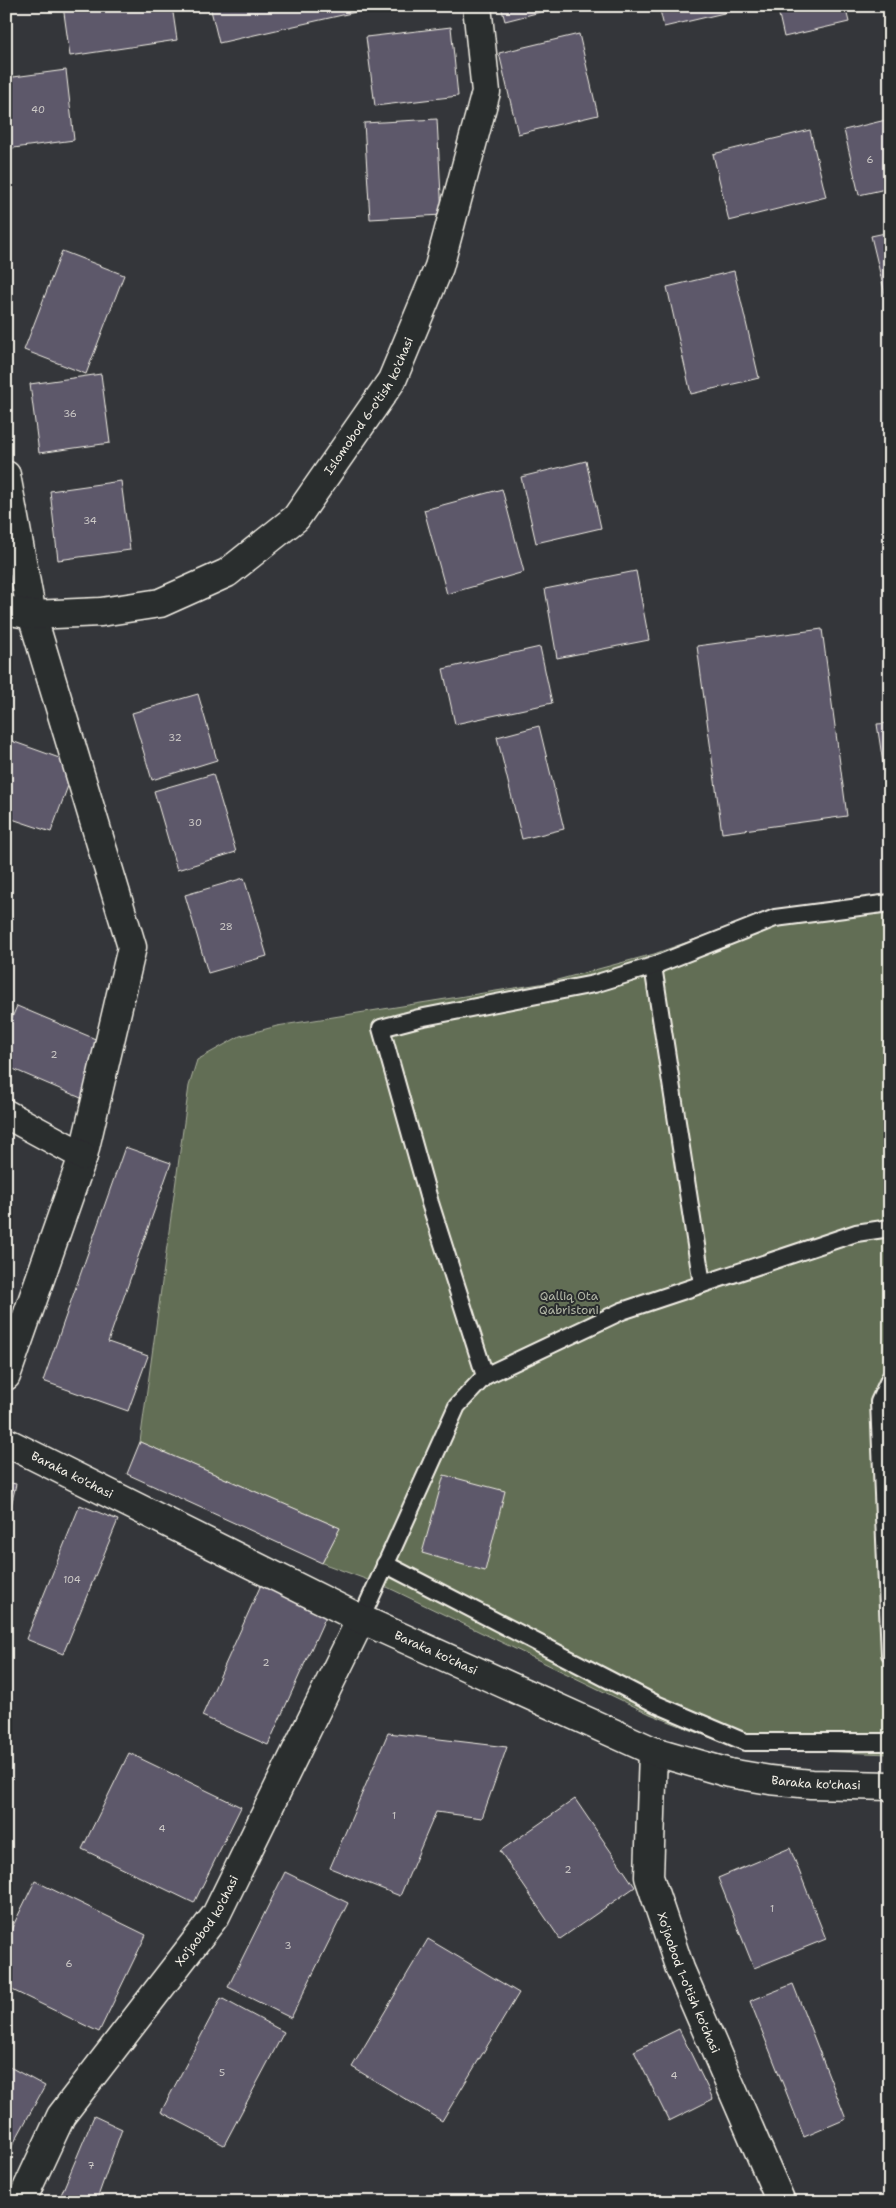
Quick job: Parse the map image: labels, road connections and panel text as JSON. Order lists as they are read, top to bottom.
{
  "streets": {
    "street": [
      "Islomobod 6-o'tish ko'chasi",
      "Baraka ko'chasi",
      "Xo'jaobod ko'chasi",
      "Xo'jaobod 1-o'tish ko'chasi"
    ]
  },
  "crossings": [
    ["Baraka ko'chasi", "Xo'jaobod ko'chasi"],
    ["Baraka ko'chasi", "Xo'jaobod 1-o'tish ko'chasi"]
  ],
  "parks": ["Qalliq Ota Qabristoni"],
  "house_numbers": [
    "40",
    "6",
    "36",
    "34",
    "32",
    "30",
    "28",
    "2",
    "104",
    "2",
    "1",
    "4",
    "2",
    "1",
    "3",
    "6",
    "5",
    "4",
    "7"
  ]
}
